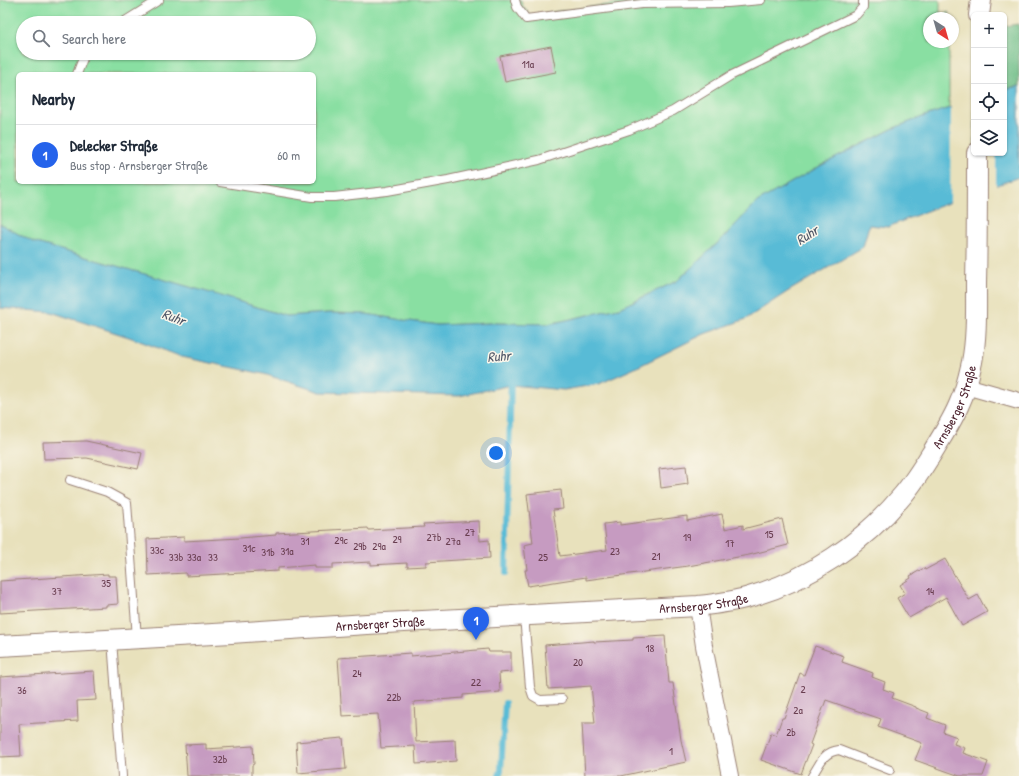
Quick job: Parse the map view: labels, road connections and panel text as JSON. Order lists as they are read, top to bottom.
{
  "streets": {
    "street": ["Arnsberger Straße"]
  },
  "water": ["Ruhr"],
  "house_numbers": [
    "11a",
    "27",
    "15",
    "27b",
    "19",
    "29",
    "29c",
    "31",
    "27a",
    "17",
    "29b",
    "29a",
    "31c",
    "33c",
    "31a",
    "23",
    "31b",
    "21",
    "33b",
    "33a",
    "33",
    "25",
    "35",
    "37",
    "14",
    "18",
    "20",
    "24",
    "22",
    "2",
    "36",
    "22b",
    "2a",
    "2b",
    "1",
    "32b"
  ],
  "north": "bottom right",
  "page": {
    "map_buttons": ["+", "−"],
    "search": "Search here",
    "heading": "Nearby",
    "list": [
      {
        "mark": "1",
        "name": "Delecker Straße",
        "note": "Bus stop · Arnsberger Straße",
        "value": "60 m"
      }
    ],
    "pins": "1"
  }
}
